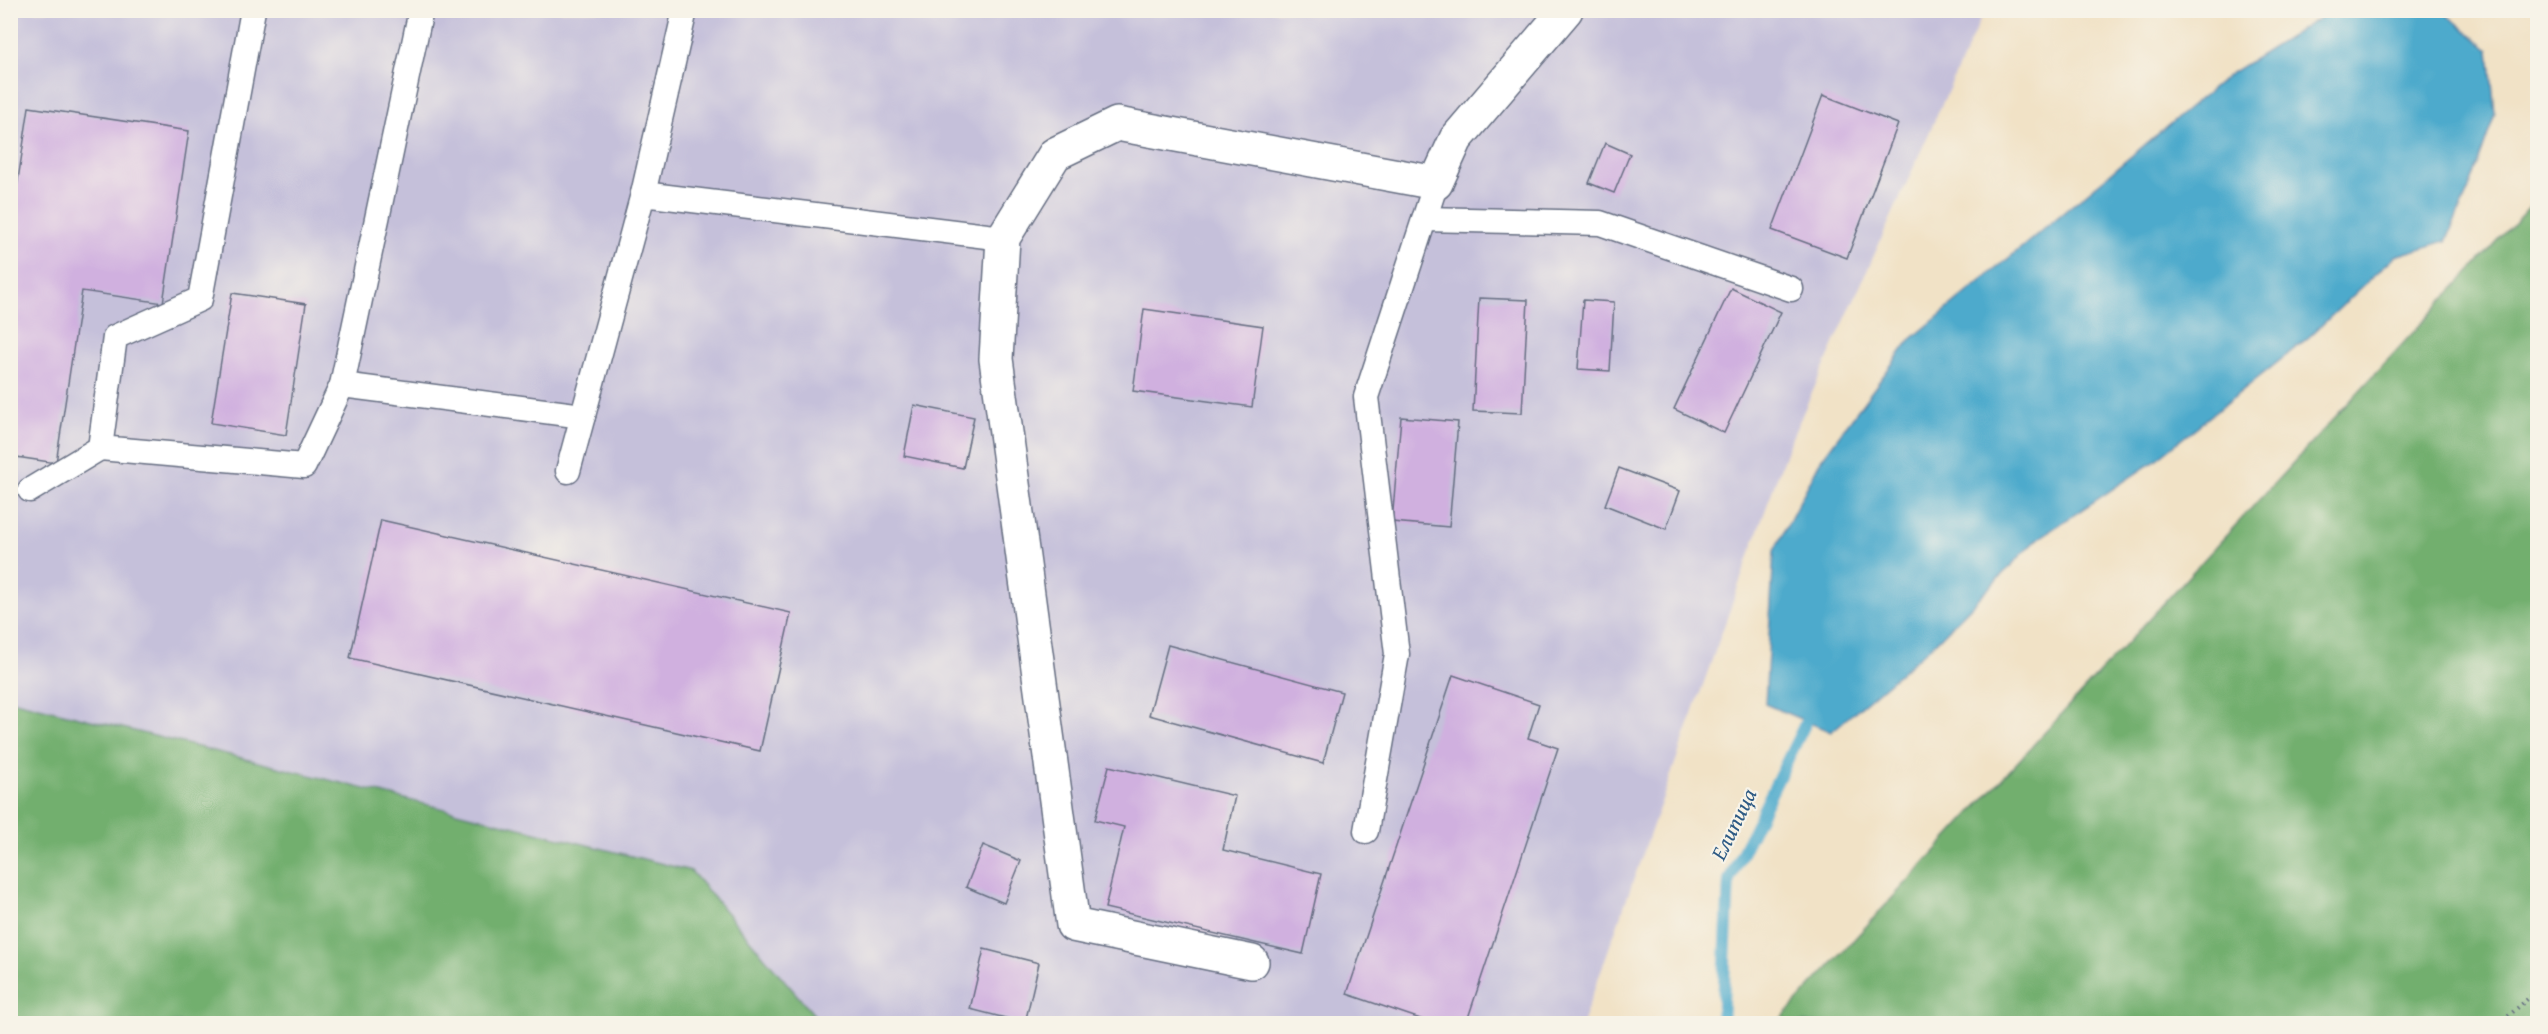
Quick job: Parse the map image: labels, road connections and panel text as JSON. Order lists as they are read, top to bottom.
{
  "water": ["Елипица"]
}
